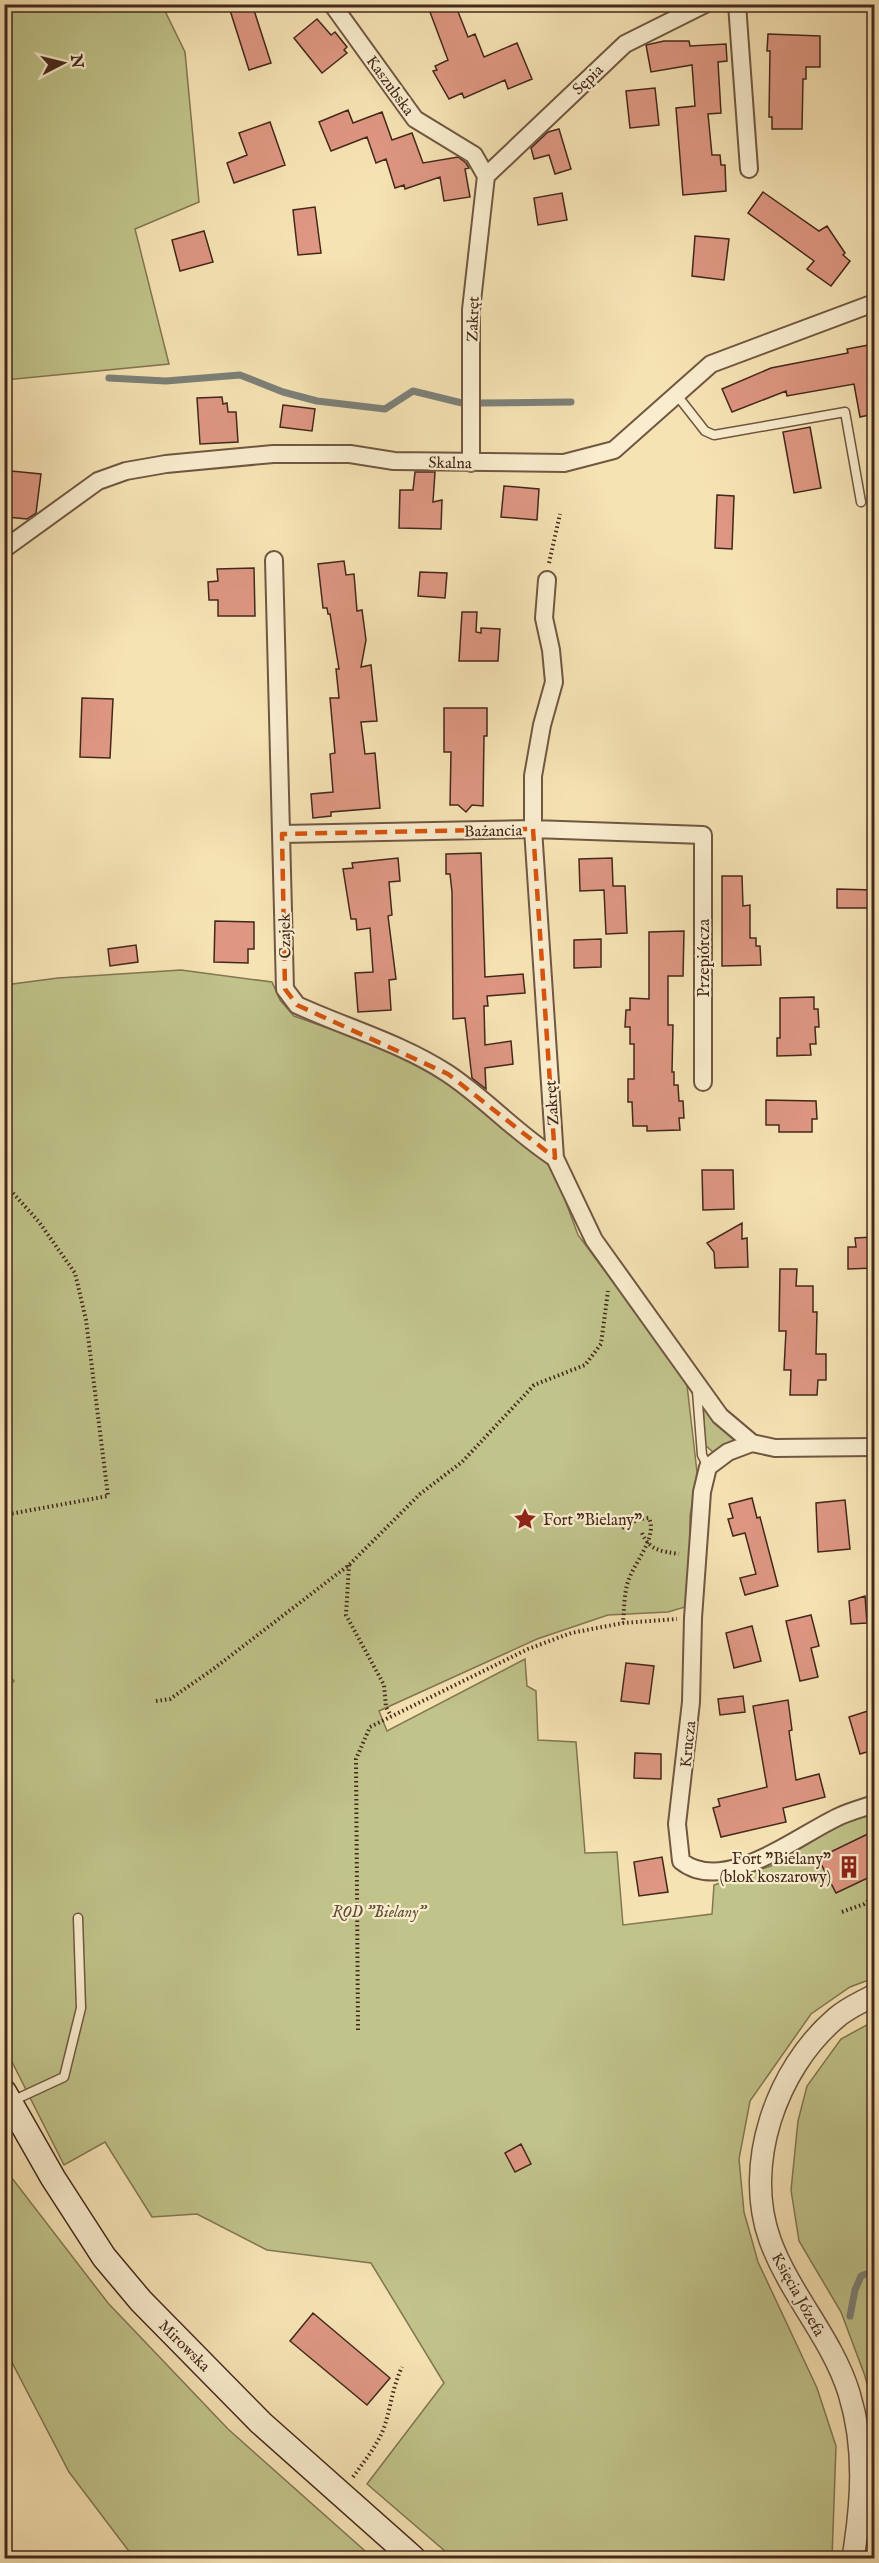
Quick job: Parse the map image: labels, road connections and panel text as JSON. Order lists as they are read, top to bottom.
{
  "streets": {
    "main road": ["Mirowska"],
    "street": [
      "Sępia",
      "Kaszubska",
      "Zakręt",
      "Skalna",
      "Bażancia",
      "Czajek",
      "Przepiórcza",
      "Krucza",
      "Księcia Józefa"
    ]
  },
  "crossings": [
    ["Sępia", "Kaszubska"],
    ["Sępia", "Zakręt"],
    ["Kaszubska", "Zakręt"],
    ["Zakręt", "Skalna"],
    ["Zakręt", "Bażancia"],
    ["Zakręt", "Czajek"],
    ["Bażancia", "Czajek"],
    ["Bażancia", "Przepiórcza"]
  ],
  "parks": ["ROD \"Bielany\""],
  "places": {
    "place": ["Fort \"Bielany\""],
    "building": ["Fort \"Bielany\" (blok koszarowy)"]
  },
  "north": "right"
}
